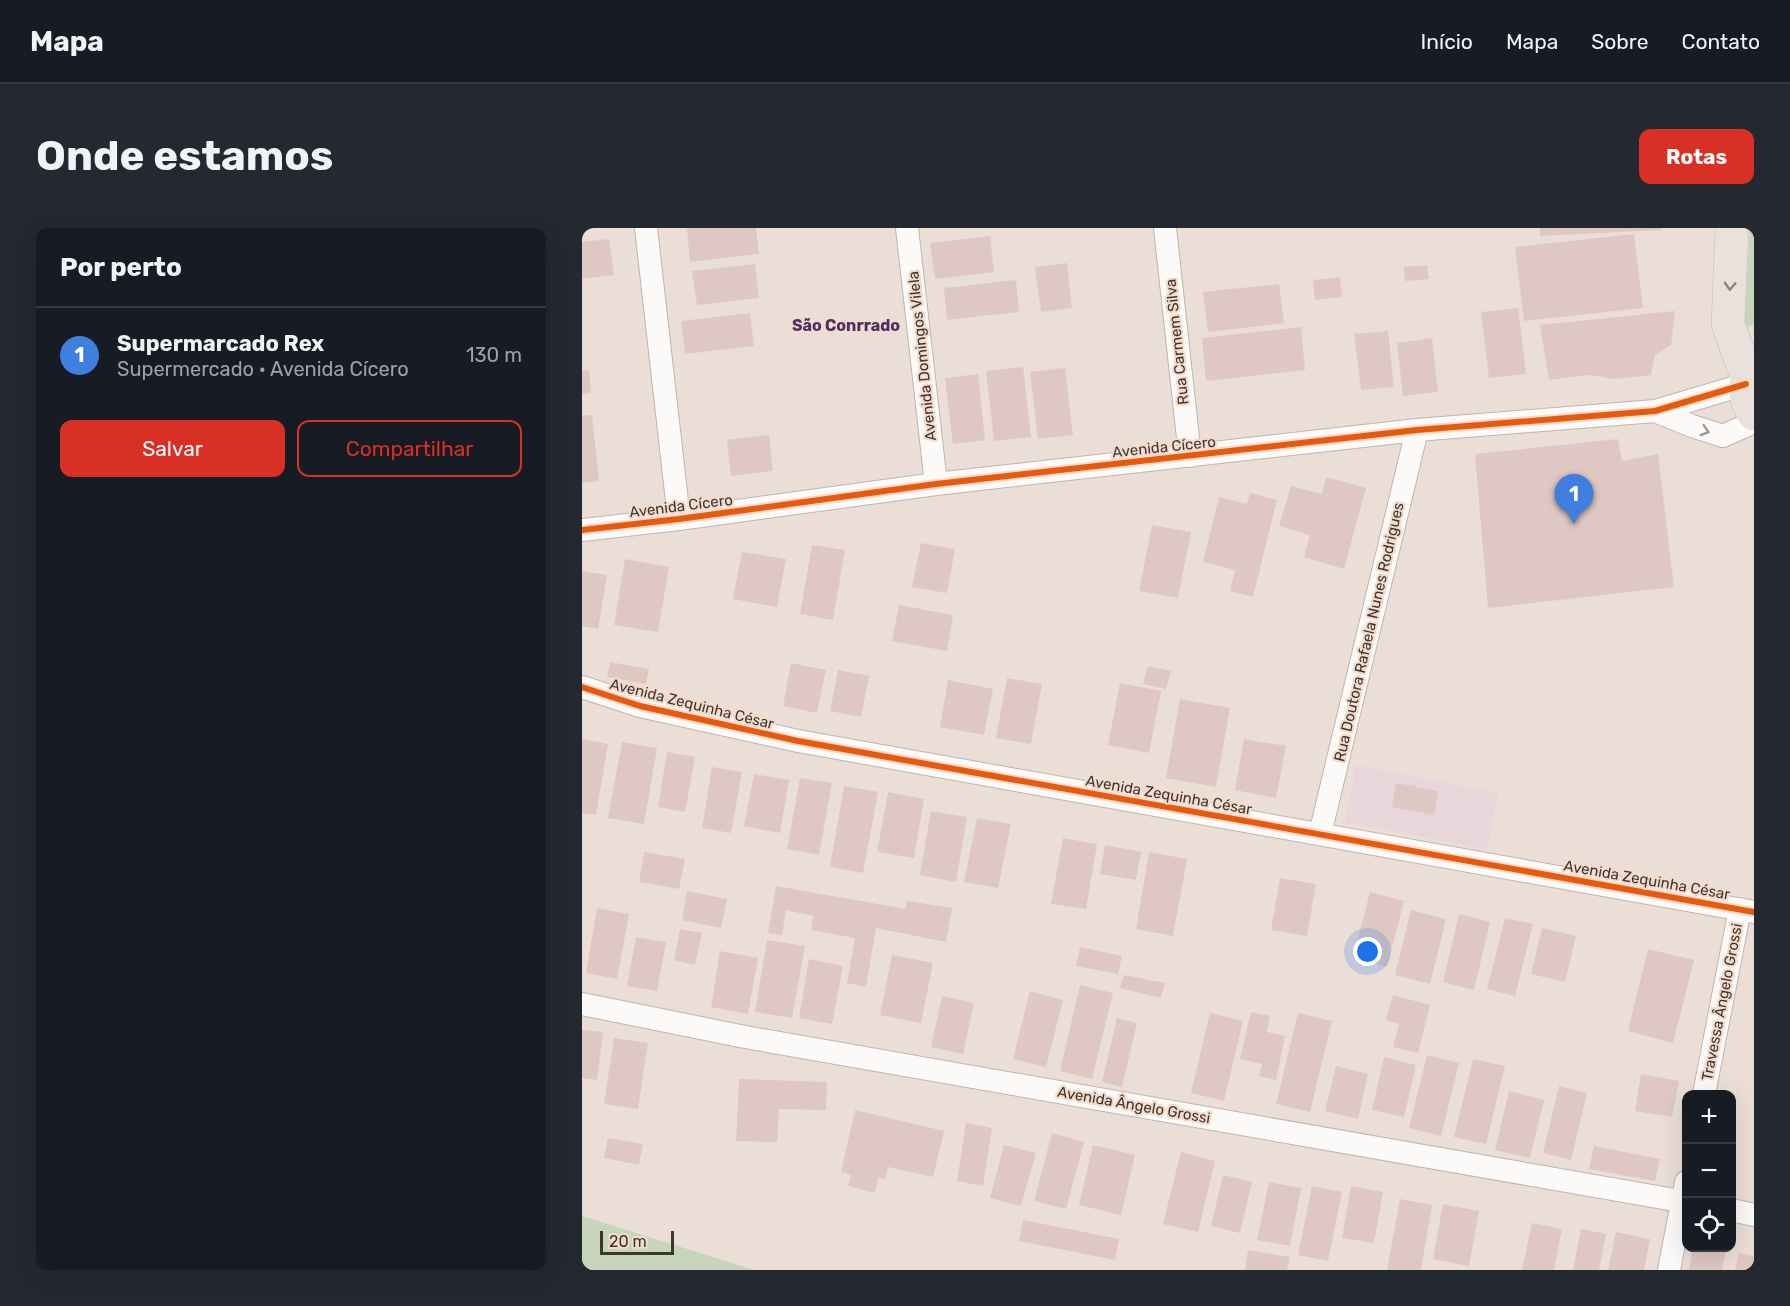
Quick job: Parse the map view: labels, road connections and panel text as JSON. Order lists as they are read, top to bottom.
{
  "streets": {
    "street": [
      "Rua Carmem Silva",
      "Avenida Domingos Vilela",
      "Avenida Cícero",
      "Rua Doutora Rafaela Nunes Rodrigues",
      "Avenida Zequinha César",
      "Travessa Ângelo Grossi",
      "Avenida Ângelo Grossi"
    ]
  },
  "crossings": [
    ["Rua Carmem Silva", "Avenida Cícero"],
    ["Avenida Domingos Vilela", "Avenida Cícero"],
    ["Avenida Cícero", "Rua Doutora Rafaela Nunes Rodrigues"],
    ["Rua Doutora Rafaela Nunes Rodrigues", "Avenida Zequinha César"],
    ["Avenida Zequinha César", "Travessa Ângelo Grossi"]
  ],
  "districts": ["São Conrrado"],
  "scale_bar": "20 m",
  "page": {
    "header": "Mapa",
    "nav": [
      "Início",
      "Mapa",
      "Sobre",
      "Contato"
    ],
    "buttons": [
      "Rotas",
      ["Salvar", "Compartilhar"]
    ],
    "title": "Onde estamos",
    "heading": "Por perto",
    "list": [
      {
        "mark": "1",
        "name": "Supermarcado Rex",
        "note": "Supermercado · Avenida Cícero",
        "value": "130 m"
      }
    ],
    "pins": "1",
    "map_buttons": ["+", "−"],
    "scale": "20 m"
  }
}
